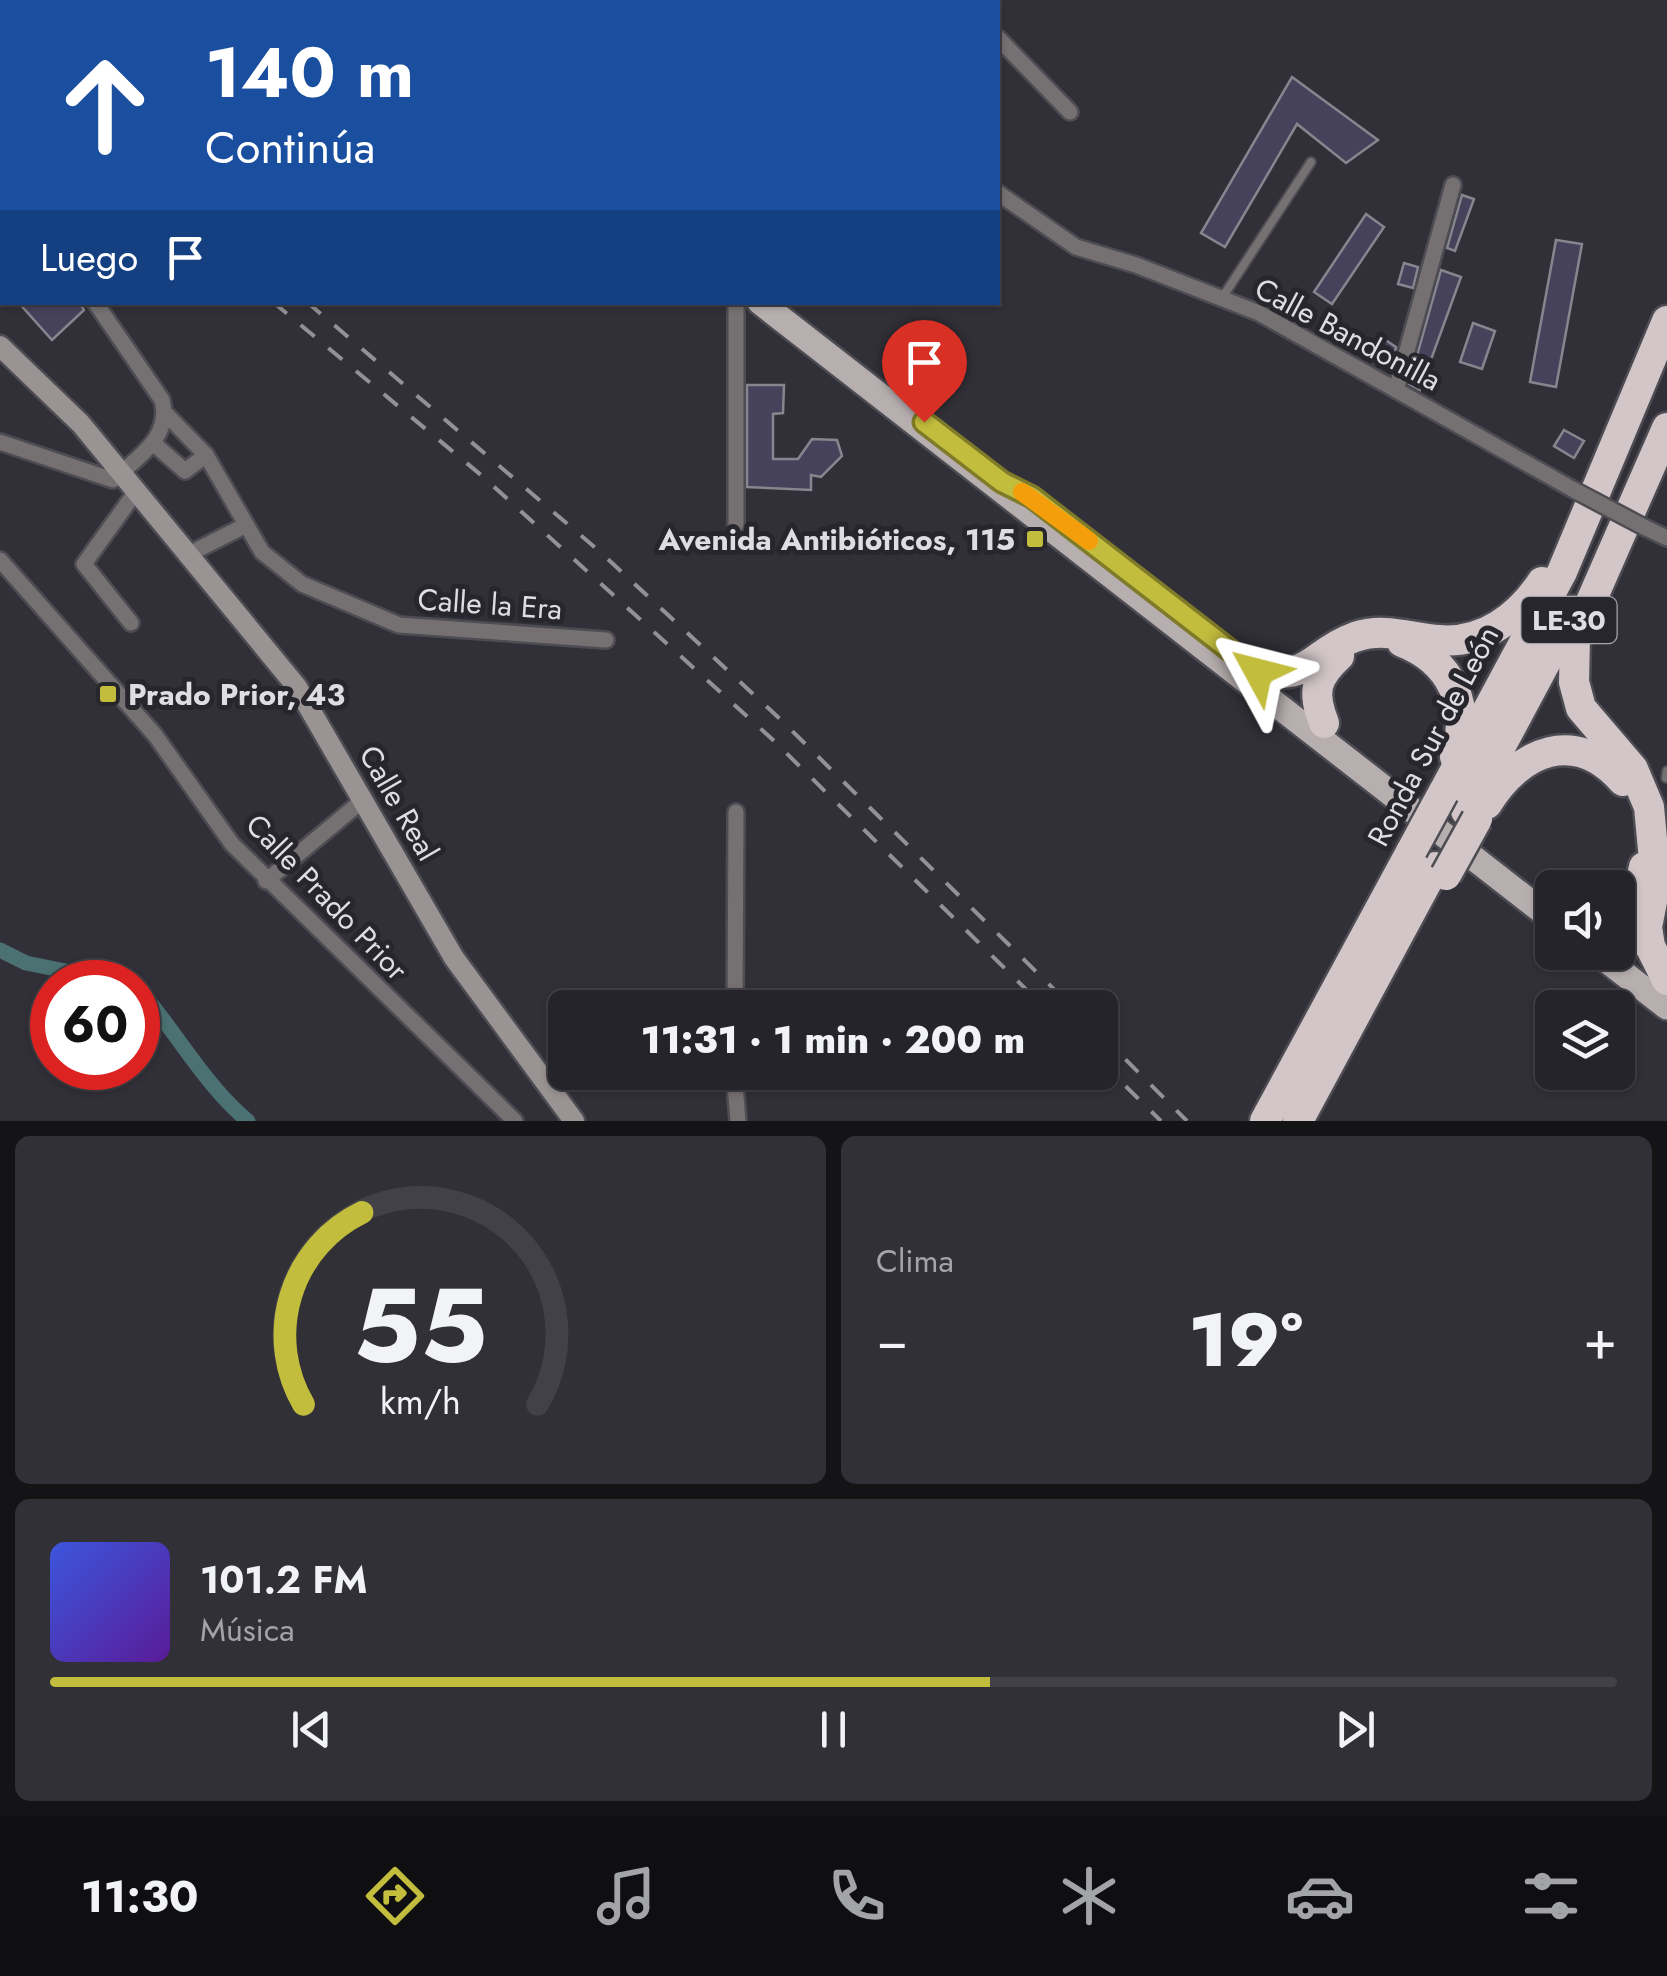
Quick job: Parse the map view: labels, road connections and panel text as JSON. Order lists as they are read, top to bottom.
{
  "streets": {
    "highway": ["LE-30", "Ronda Sur de León"],
    "street": [
      "Calle Bandonilla",
      "Calle la Era",
      "Calle Real",
      "Calle Prado Prior"
    ]
  },
  "places": {
    "transit": ["Avenida Antibióticos, 115", "Prado Prior, 43"]
  },
  "page": {
    "turn": ["140 m", "Continúa"],
    "then": "Luego",
    "limit": "60",
    "trip": "11:31 · 1 min · 200 m",
    "tile": "Clima",
    "heat": ["−", "19°", "+"],
    "song": ["101.2 FM", "Música"],
    "tabs": "11:30",
    "gauge": ["55", "km/h"]
  }
}
